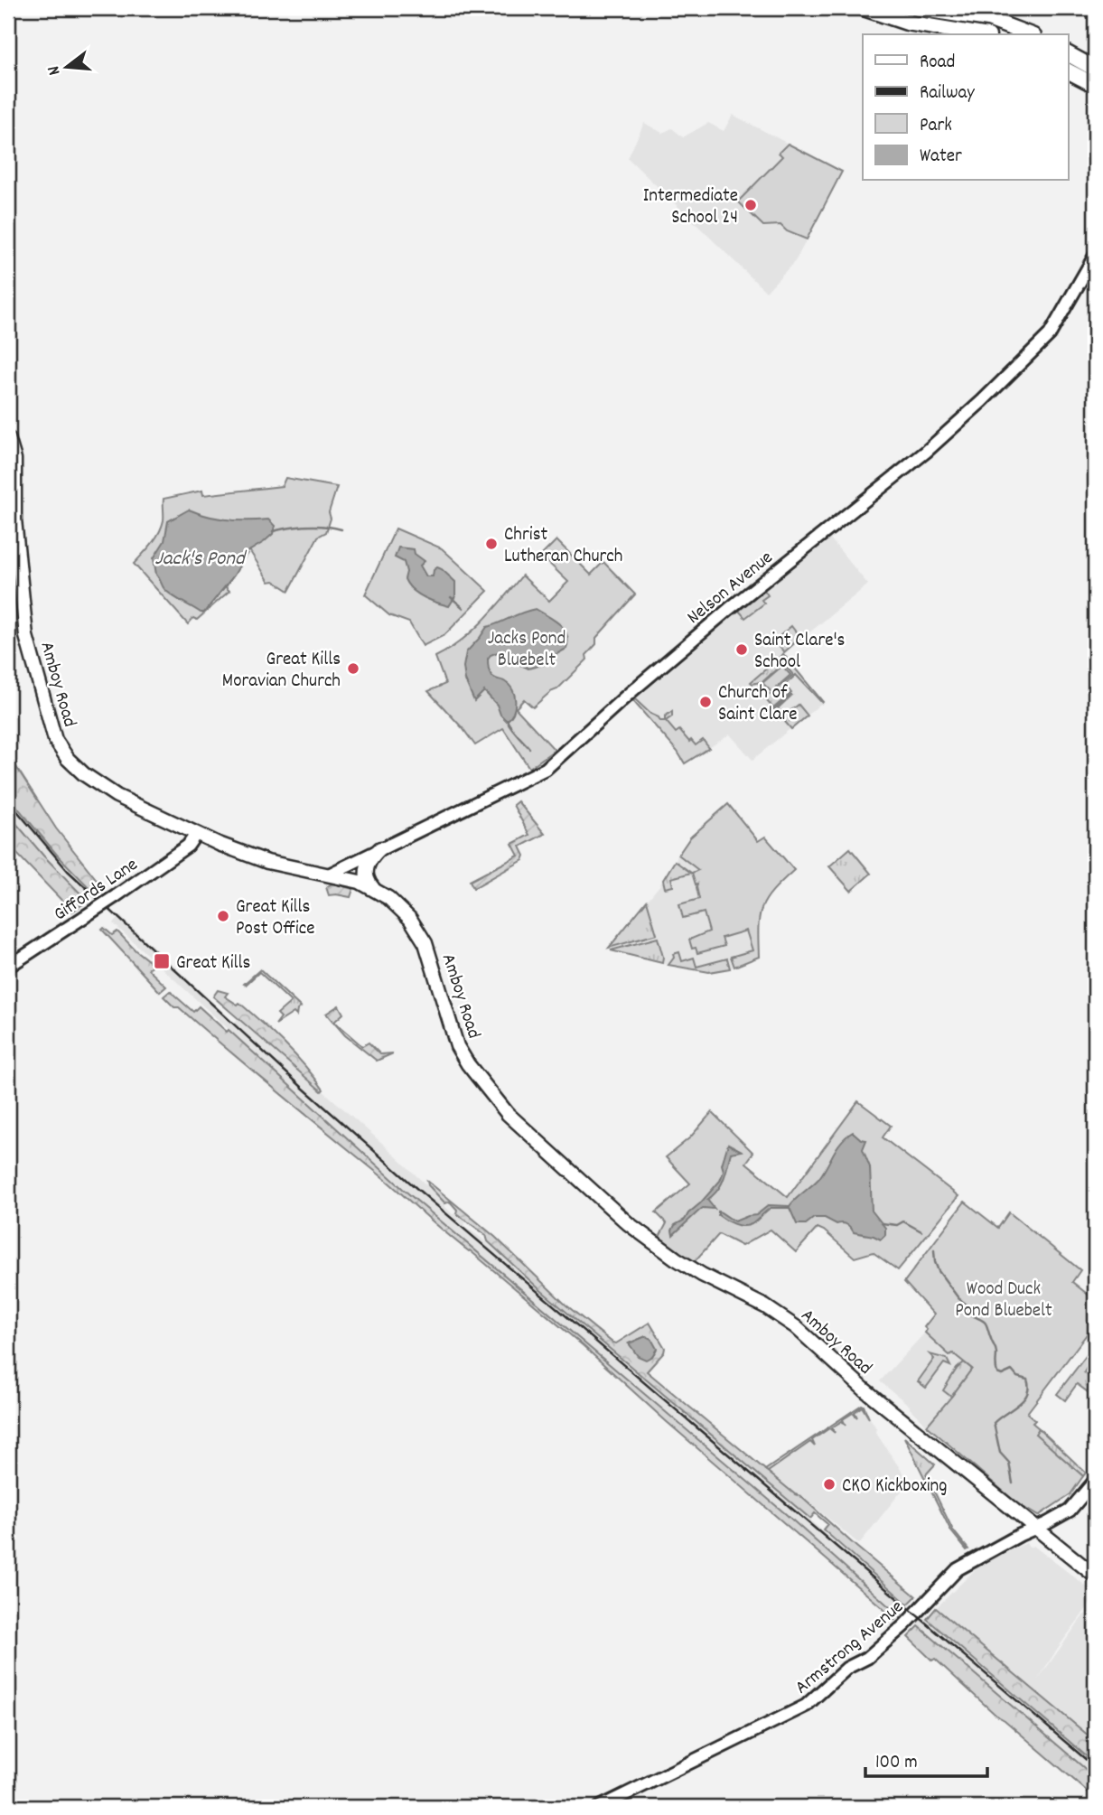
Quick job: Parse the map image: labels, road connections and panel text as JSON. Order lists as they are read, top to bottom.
{
  "streets": {
    "main road": ["Amboy Road"],
    "street": ["Nelson Avenue", "Giffords Lane", "Armstrong Avenue"]
  },
  "crossings": [
    ["Nelson Avenue", "Amboy Road"],
    ["Amboy Road", "Giffords Lane"],
    ["Amboy Road", "Armstrong Avenue"]
  ],
  "water": ["Jack's Pond"],
  "parks": ["Jacks Pond Bluebelt", "Wood Duck Pond Bluebelt"],
  "places": {
    "other": [
      "Intermediate School 24",
      "Christ Lutheran Church",
      "Saint Clare's School",
      "Great Kills Moravian Church",
      "Church of Saint Clare",
      "Great Kills Post Office",
      "CKO Kickboxing"
    ],
    "transit": ["Great Kills"]
  },
  "legend": [
    "Road",
    "Railway",
    "Park",
    "Water"
  ],
  "scale_bar": "100 m",
  "north": "left"
}
